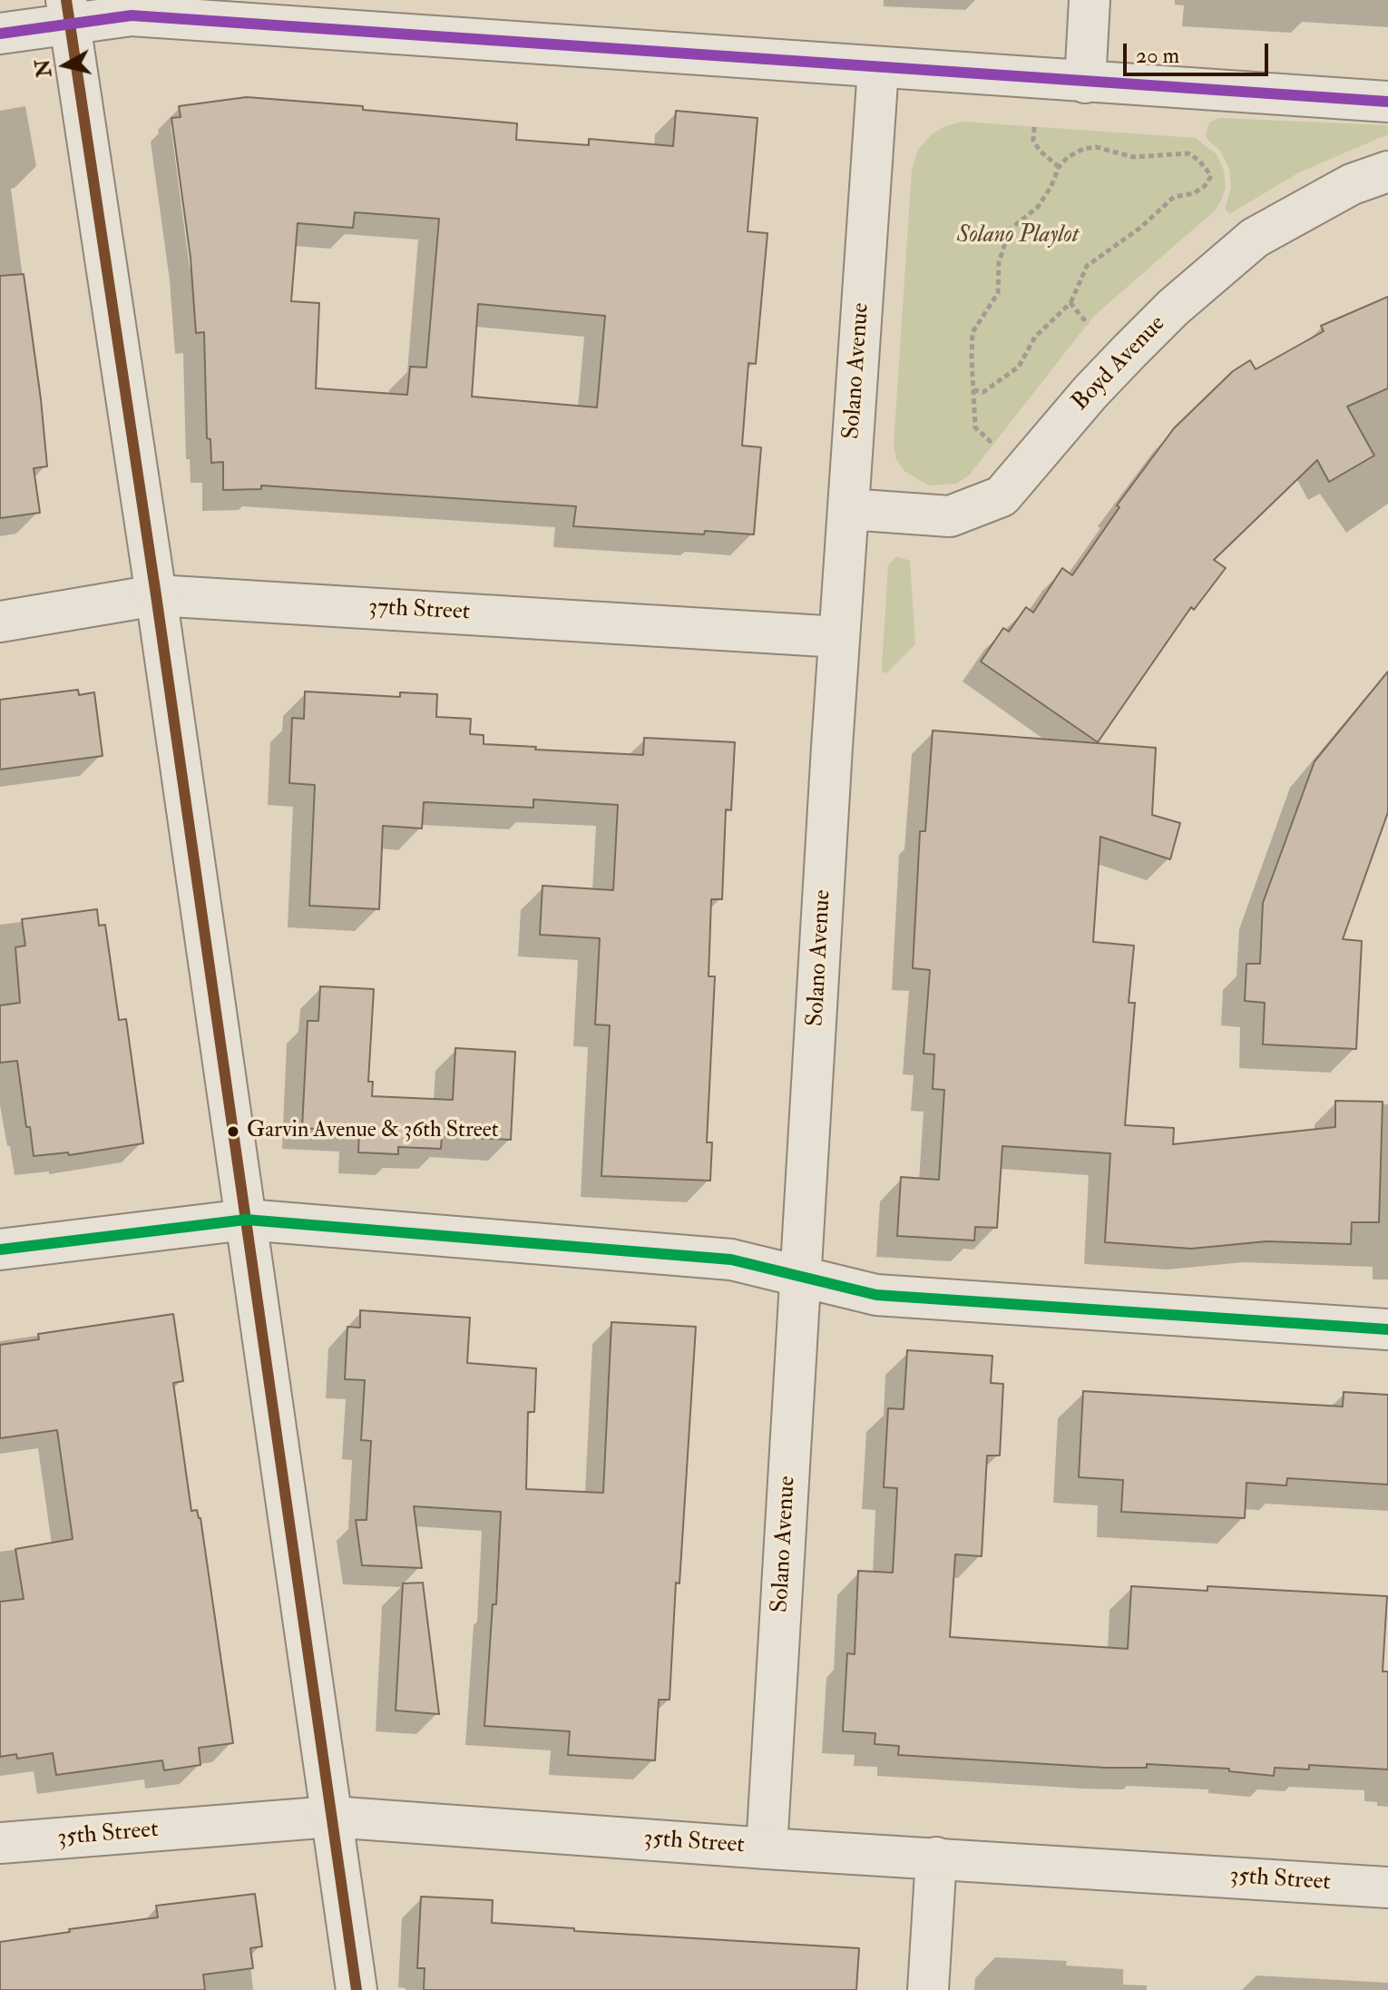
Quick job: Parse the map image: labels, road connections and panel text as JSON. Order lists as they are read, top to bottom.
{
  "streets": {
    "street": [
      "Boyd Avenue",
      "Solano Avenue",
      "37th Street",
      "35th Street"
    ]
  },
  "crossings": [
    ["Boyd Avenue", "Solano Avenue"],
    ["Solano Avenue", "37th Street"],
    ["Solano Avenue", "35th Street"]
  ],
  "parks": ["Solano Playlot"],
  "places": ["Garvin Avenue & 36th Street"],
  "scale_bar": "20 m",
  "north": "left"
}
